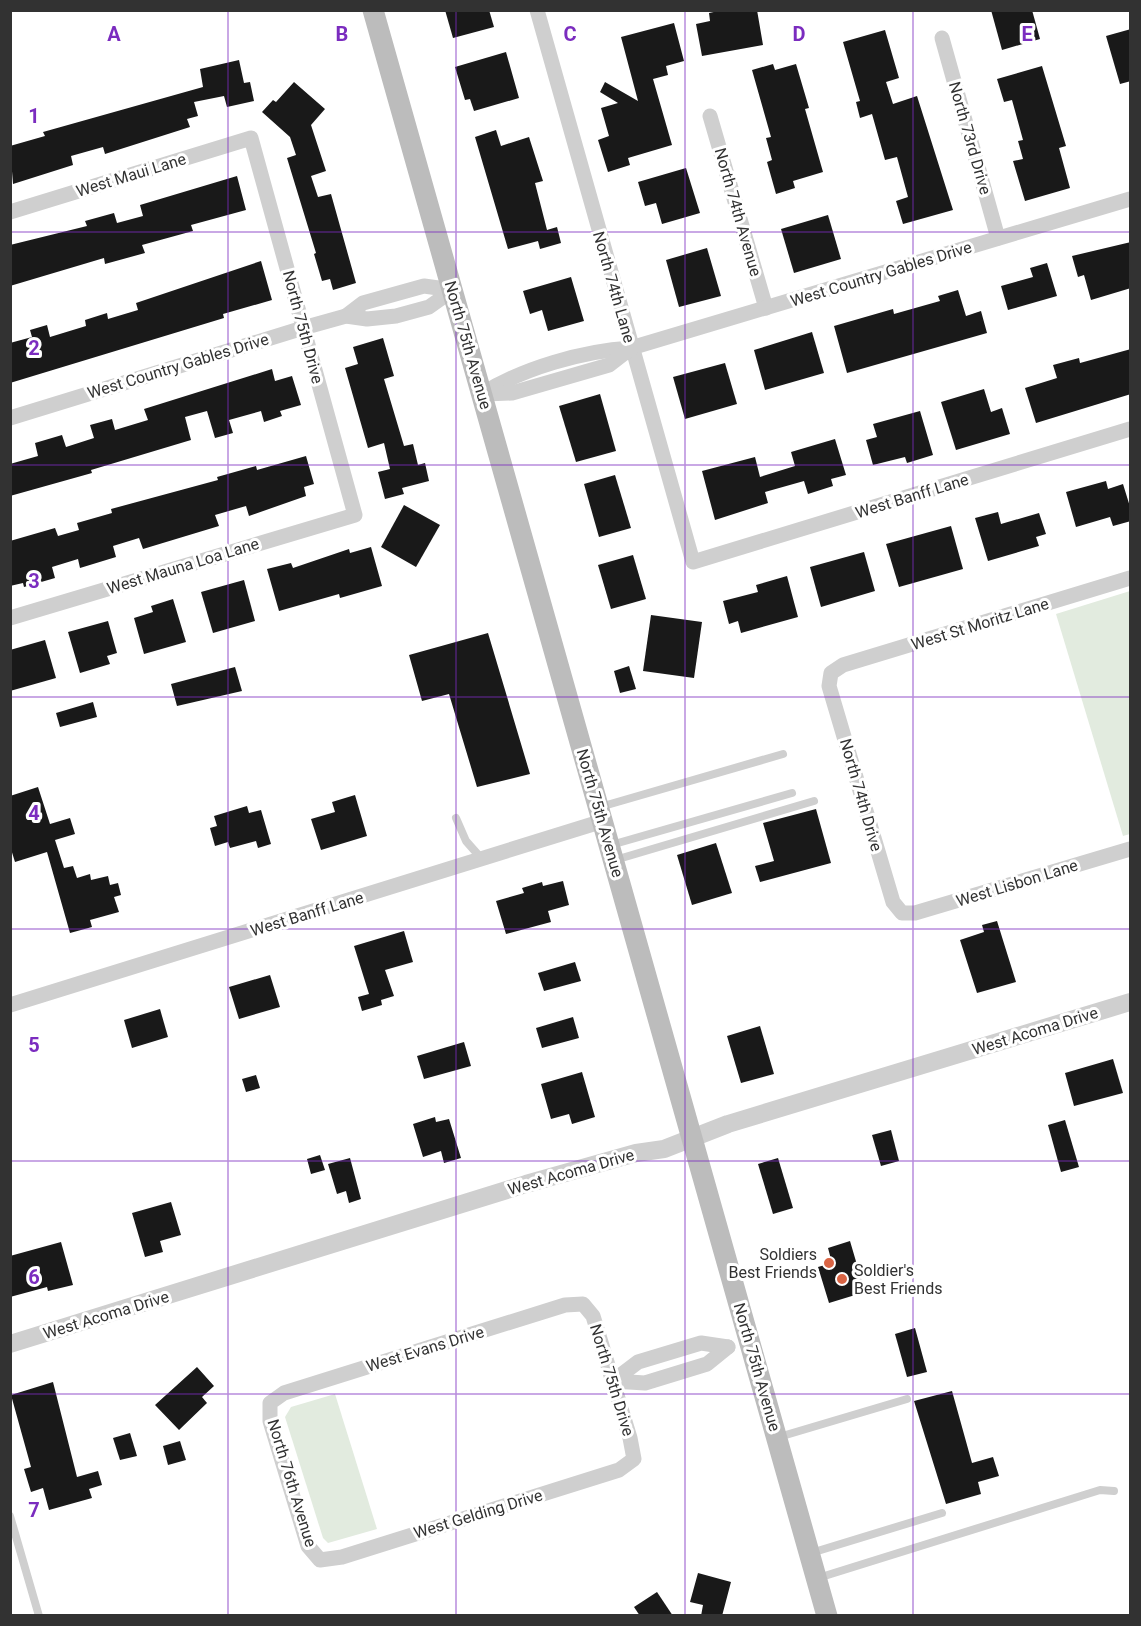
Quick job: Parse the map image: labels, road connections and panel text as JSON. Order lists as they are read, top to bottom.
{
  "streets": {
    "main road": ["North 75th Avenue"],
    "street": [
      "North 73rd Drive",
      "West Maui Lane",
      "North 74th Avenue",
      "West Country Gables Drive",
      "North 74th Lane",
      "North 75th Drive",
      "West Banff Lane",
      "West Mauna Loa Lane",
      "West St Moritz Lane",
      "North 74th Drive",
      "West Lisbon Lane",
      "West Acoma Drive",
      "West Evans Drive",
      "North 76th Avenue",
      "West Gelding Drive"
    ]
  },
  "crossings": [
    ["North 73rd Drive", "West Country Gables Drive"],
    ["West Maui Lane", "North 75th Drive"],
    ["North 74th Avenue", "West Country Gables Drive"],
    ["West Country Gables Drive", "North 74th Lane"],
    ["West Country Gables Drive", "North 75th Drive"],
    ["West Country Gables Drive", "North 75th Avenue"],
    ["North 74th Lane", "West Banff Lane"],
    ["North 75th Drive", "West Mauna Loa Lane"],
    ["North 75th Drive", "West Evans Drive"],
    ["North 75th Drive", "West Gelding Drive"],
    ["North 75th Avenue", "West Banff Lane"],
    ["North 75th Avenue", "West Acoma Drive"],
    ["West St Moritz Lane", "North 74th Drive"],
    ["North 74th Drive", "West Lisbon Lane"],
    ["West Evans Drive", "North 76th Avenue"],
    ["North 76th Avenue", "West Gelding Drive"]
  ],
  "places": ["Soldiers Best Friends", "Soldier's Best Friends"],
  "grid": {
    "columns": [
      "A",
      "B",
      "C",
      "D",
      "E"
    ],
    "rows": [
      "1",
      "2",
      "3",
      "4",
      "5",
      "6",
      "7"
    ]
  }
}
